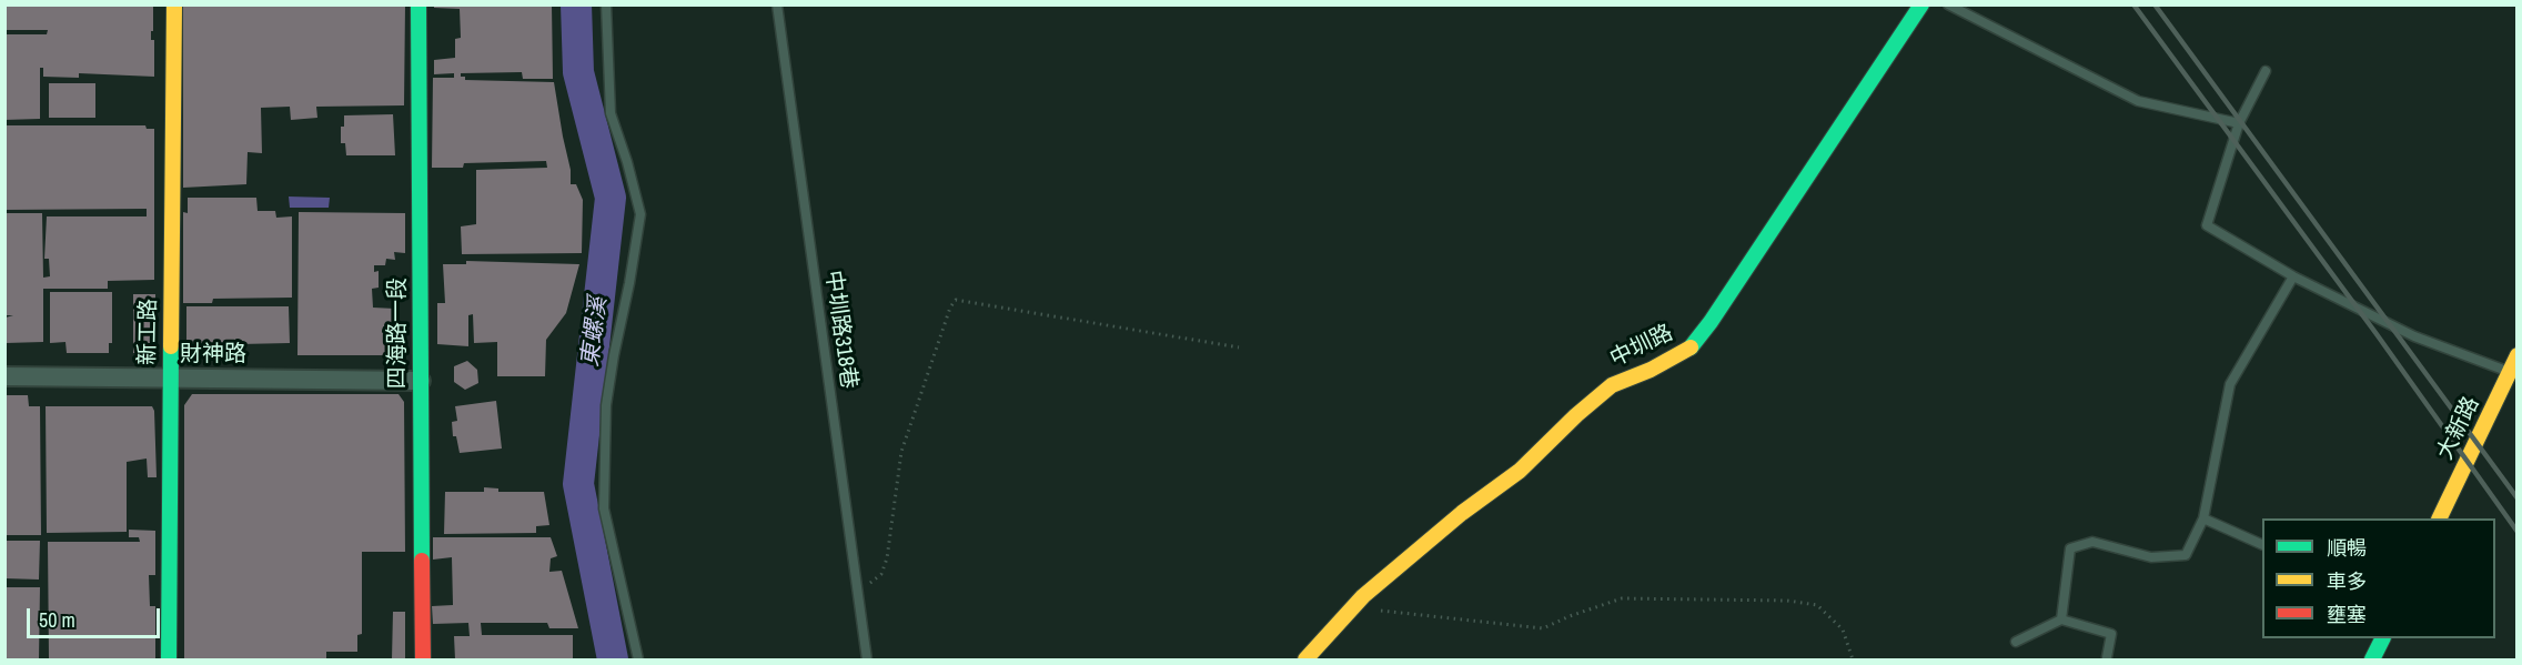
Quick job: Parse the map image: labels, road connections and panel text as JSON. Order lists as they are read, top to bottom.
{
  "streets": {
    "street": [
      "新工路",
      "四海路一段",
      "中圳路",
      "財神路",
      "大新路"
    ],
    "lane": ["中圳路318巷"]
  },
  "crossings": [
    ["新工路", "財神路"],
    ["四海路一段", "財神路"]
  ],
  "water": ["東螺溪"],
  "legend": ["順暢", "車多", "壅塞"],
  "scale_bar": "50 m"
}
